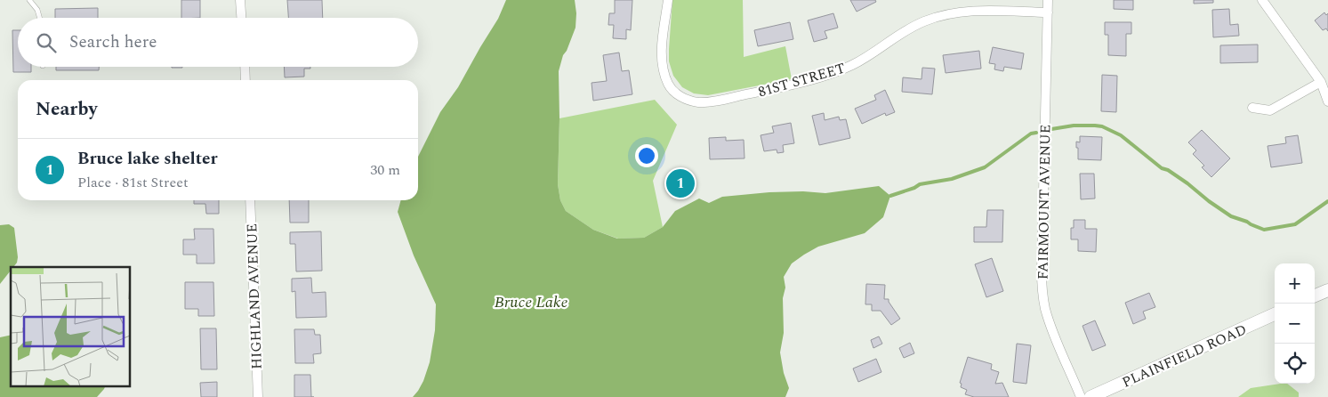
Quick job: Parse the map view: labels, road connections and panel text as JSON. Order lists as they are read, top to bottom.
{
  "streets": {
    "main road": ["PLAINFIELD ROAD"],
    "street": ["81ST STREET", "FAIRMOUNT AVENUE", "HIGHLAND AVENUE"]
  },
  "crossings": [
    ["81ST STREET", "FAIRMOUNT AVENUE"]
  ],
  "water": ["Bruce Lake"],
  "page": {
    "search": "Search here",
    "heading": "Nearby",
    "list": [
      {
        "mark": "1",
        "name": "Bruce lake shelter",
        "note": "Place · 81st Street",
        "value": "30 m"
      }
    ],
    "pins": "1",
    "map_buttons": ["+", "−"]
  }
}
